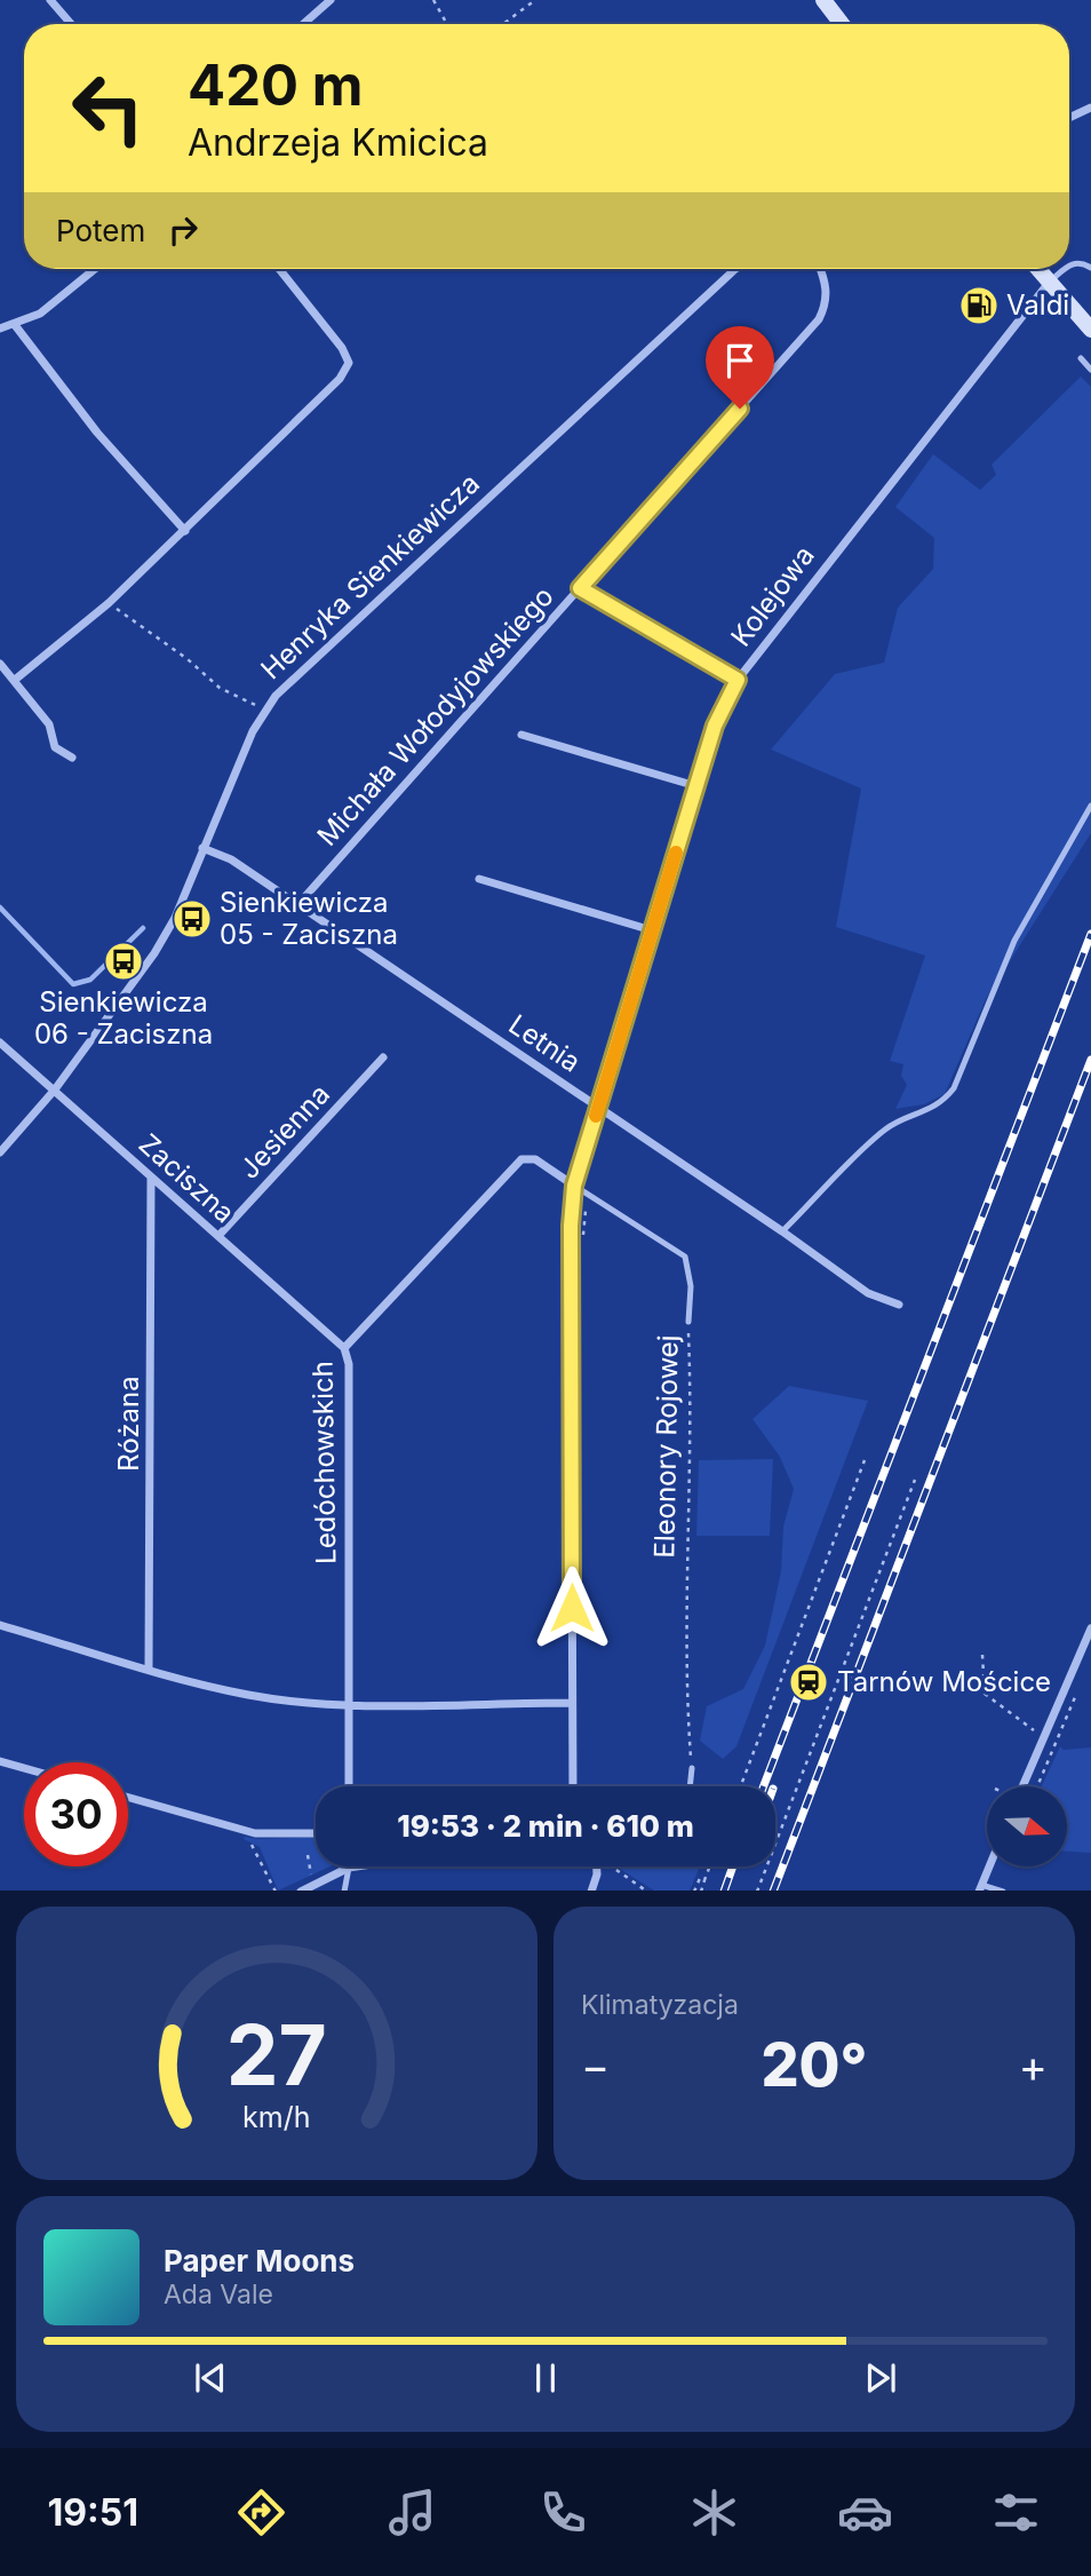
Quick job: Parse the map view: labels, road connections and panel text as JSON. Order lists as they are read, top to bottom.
{
  "streets": {
    "street": [
      "Henryka Sienkiewicza",
      "Kolejowa",
      "Michała Wołodyjowskiego",
      "Letnia",
      "Jesienna",
      "Zaciszna",
      "Różana",
      "Ledóchowskich"
    ],
    "lane": ["Eleonory Rojowej"]
  },
  "crossings": [
    ["Henryka Sienkiewicza", "Letnia"],
    ["Henryka Sienkiewicza", "Zaciszna"],
    ["Kolejowa", "Letnia"],
    ["Kolejowa", "Eleonory Rojowej"],
    ["Kolejowa", "Ledóchowskich"],
    ["Michała Wołodyjowskiego", "Letnia"],
    ["Jesienna", "Zaciszna"],
    ["Zaciszna", "Różana"],
    ["Zaciszna", "Ledóchowskich"],
    ["Eleonory Rojowej", "Ledóchowskich"]
  ],
  "places": {
    "fuel station": ["Valdi"],
    "bus stop": ["Sienkiewicza 05 - Zaciszna", "Sienkiewicza 06 - Zaciszna"],
    "station": ["Tarnów Mościce"]
  },
  "north": "right",
  "page": {
    "turn": ["420 m", "Andrzeja Kmicica"],
    "then": "Potem",
    "limit": "30",
    "trip": "19:53 · 2 min · 610 m",
    "tile": "Klimatyzacja",
    "heat": ["−", "20°", "+"],
    "song": ["Paper Moons", "Ada Vale"],
    "tabs": "19:51",
    "gauge": ["27", "km/h"]
  }
}
